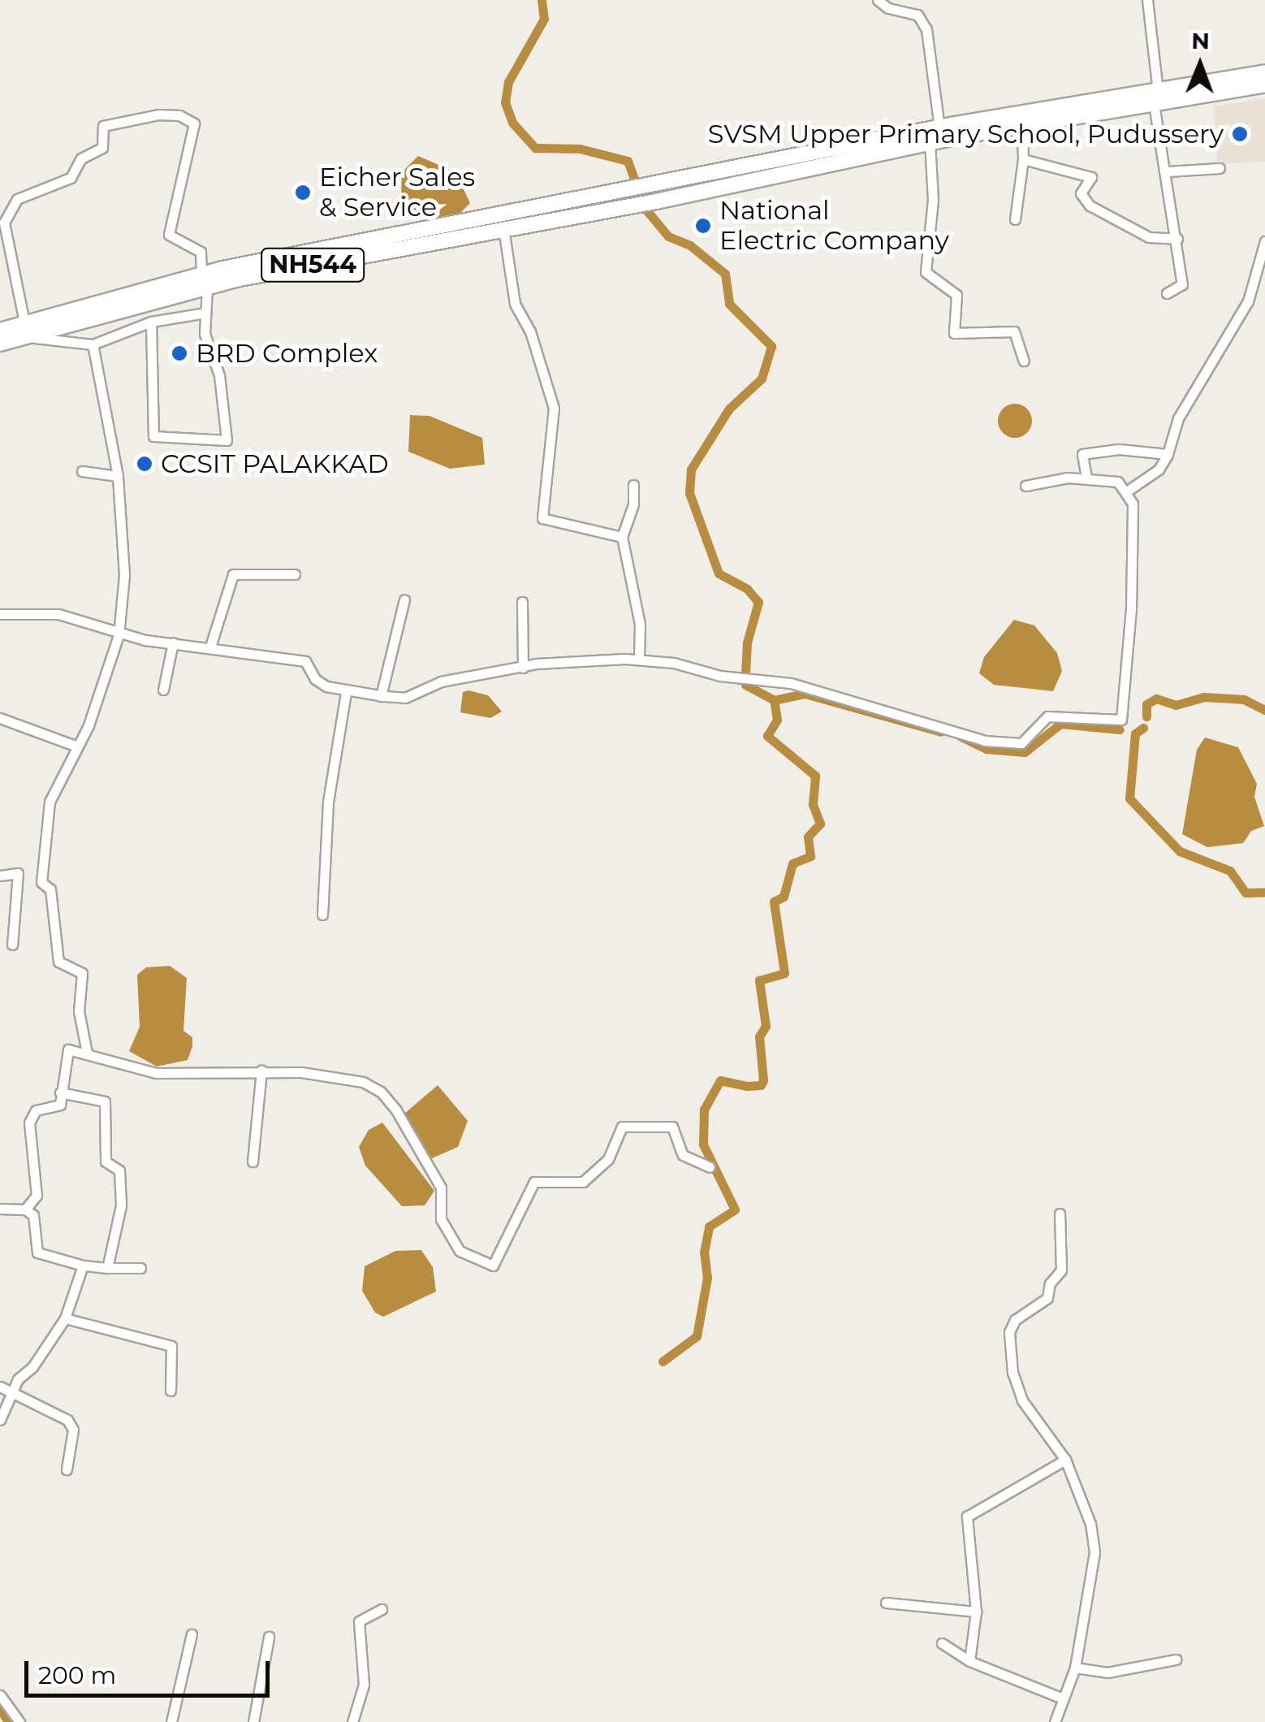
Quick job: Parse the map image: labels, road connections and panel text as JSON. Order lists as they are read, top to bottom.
{
  "streets": {
    "highway": ["NH544"]
  },
  "places": [
    "SVSM Upper Primary School, Pudussery",
    "Eicher Sales & Service",
    "National Electric Company",
    "BRD Complex",
    "CCSIT PALAKKAD"
  ],
  "scale_bar": "200 m",
  "north": "top"
}
